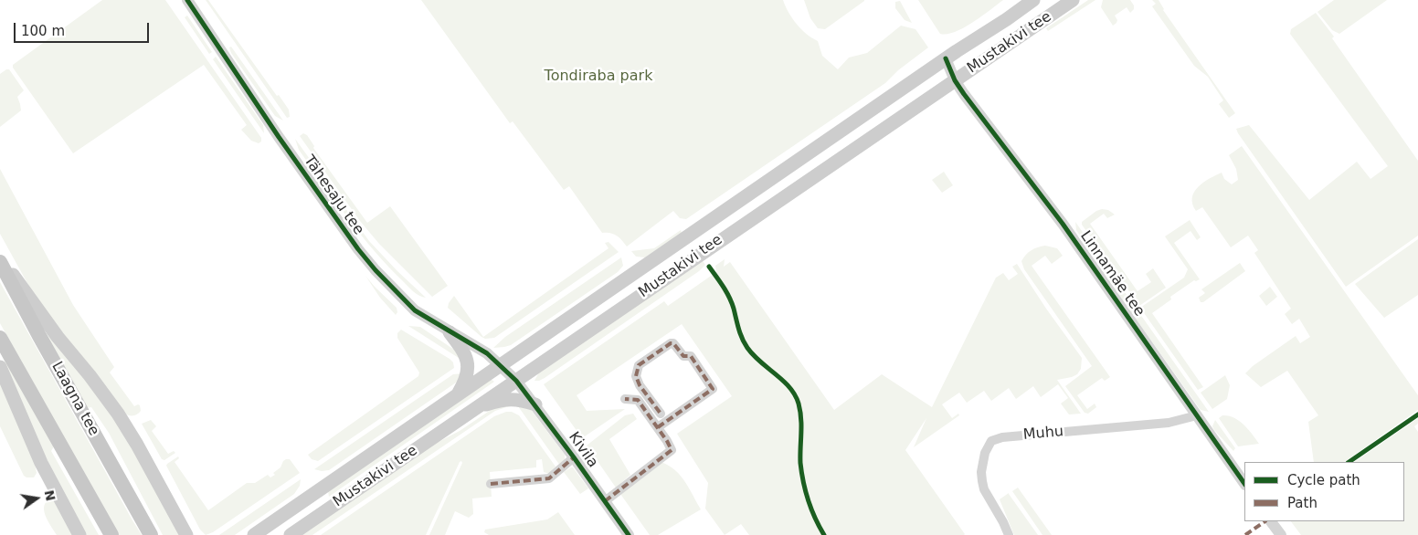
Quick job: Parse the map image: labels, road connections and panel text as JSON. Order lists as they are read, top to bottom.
{
  "streets": {
    "main road": ["Mustakivi tee", "Laagna tee"],
    "street": [
      "Tähesaju tee",
      "Linnamäe tee",
      "Muhu",
      "Kivila"
    ]
  },
  "crossings": [
    ["Mustakivi tee", "Tähesaju tee"],
    ["Mustakivi tee", "Linnamäe tee"],
    ["Mustakivi tee", "Kivila"],
    ["Tähesaju tee", "Kivila"],
    ["Linnamäe tee", "Muhu"]
  ],
  "parks": ["Tondiraba park"],
  "legend": ["Cycle path", "Path"],
  "scale_bar": "100 m",
  "north": "right"
}
